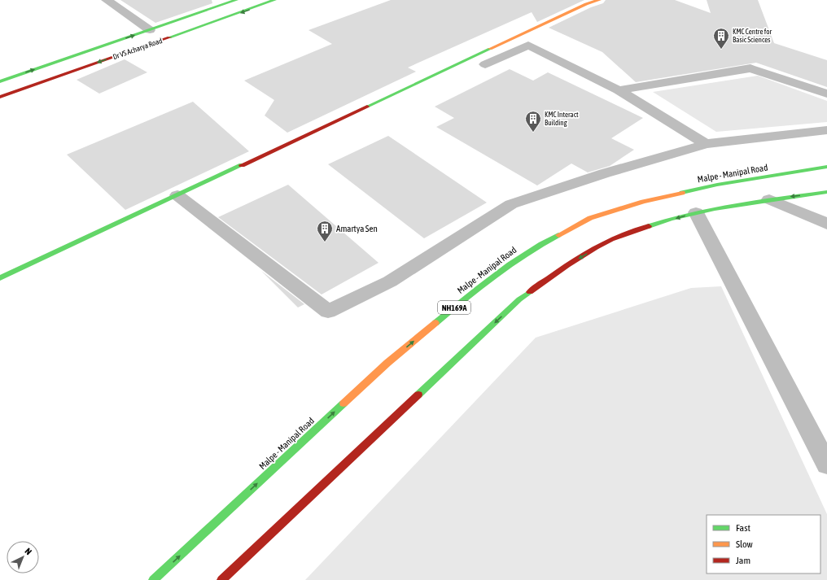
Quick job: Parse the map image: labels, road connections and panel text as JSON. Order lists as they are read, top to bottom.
{
  "streets": {
    "main road": ["Dr VS Acharya Road", "Malpe - Manipal Road", "NH169A"]
  },
  "places": {
    "building": ["KMC Centre for Basic Sciences", "KMC Interact Building", "Amartya Sen"]
  },
  "legend": ["Fast", "Slow", "Jam"],
  "north": "top right"
}
